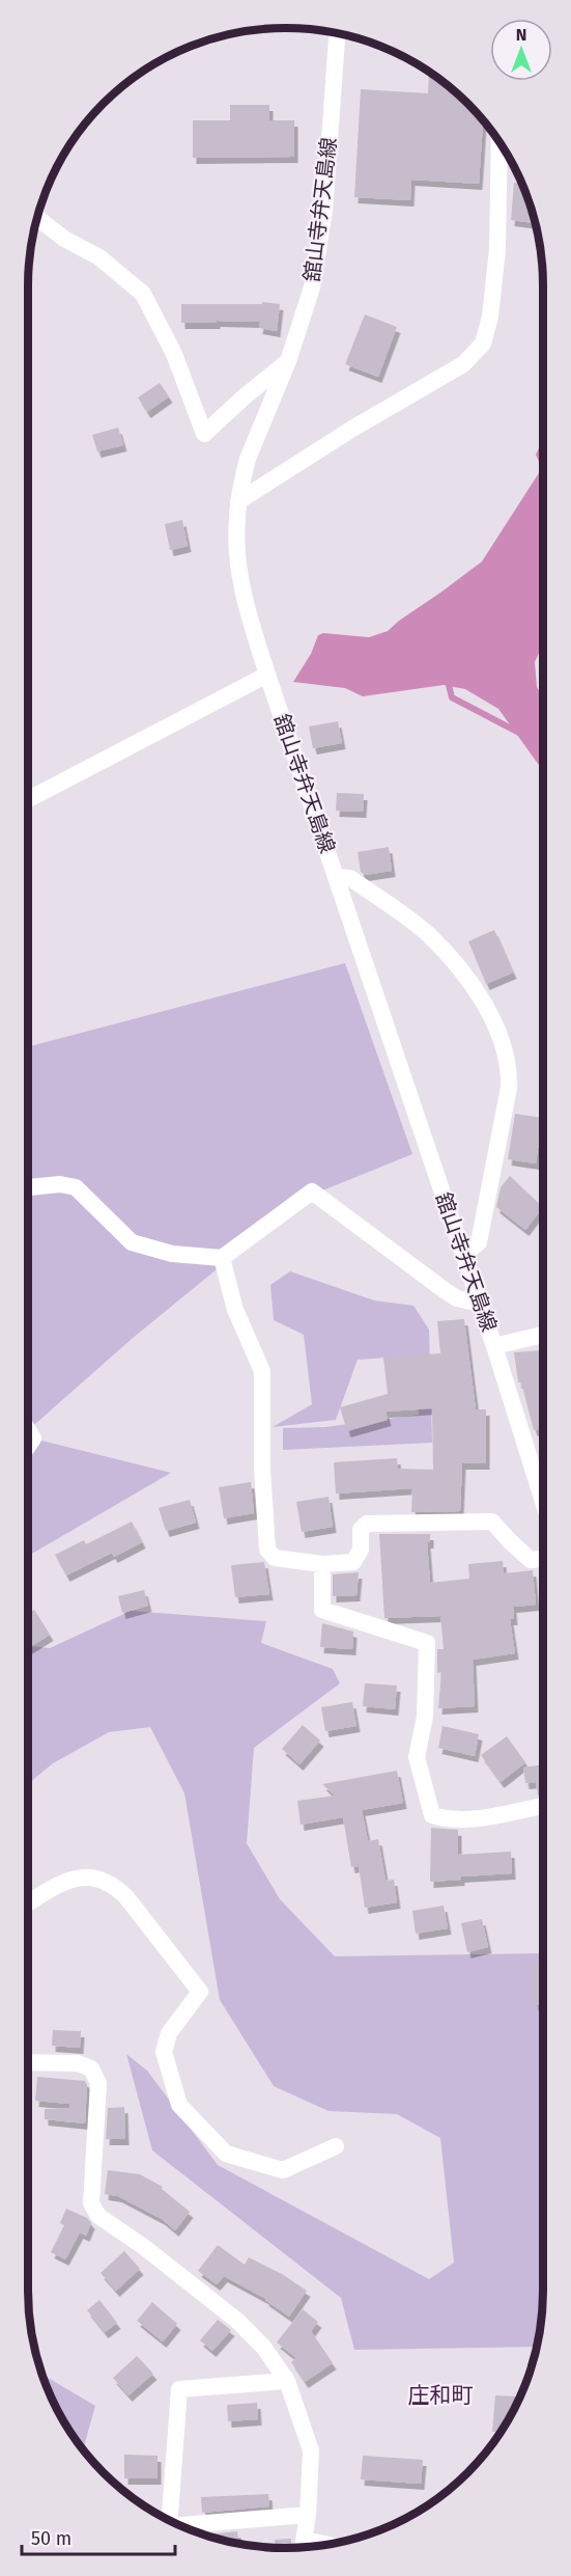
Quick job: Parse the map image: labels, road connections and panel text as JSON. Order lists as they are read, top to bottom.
{
  "streets": {
    "street": ["舘山寺弁天島線"]
  },
  "districts": ["庄和町"],
  "scale_bar": "50 m",
  "north": "top"
}
